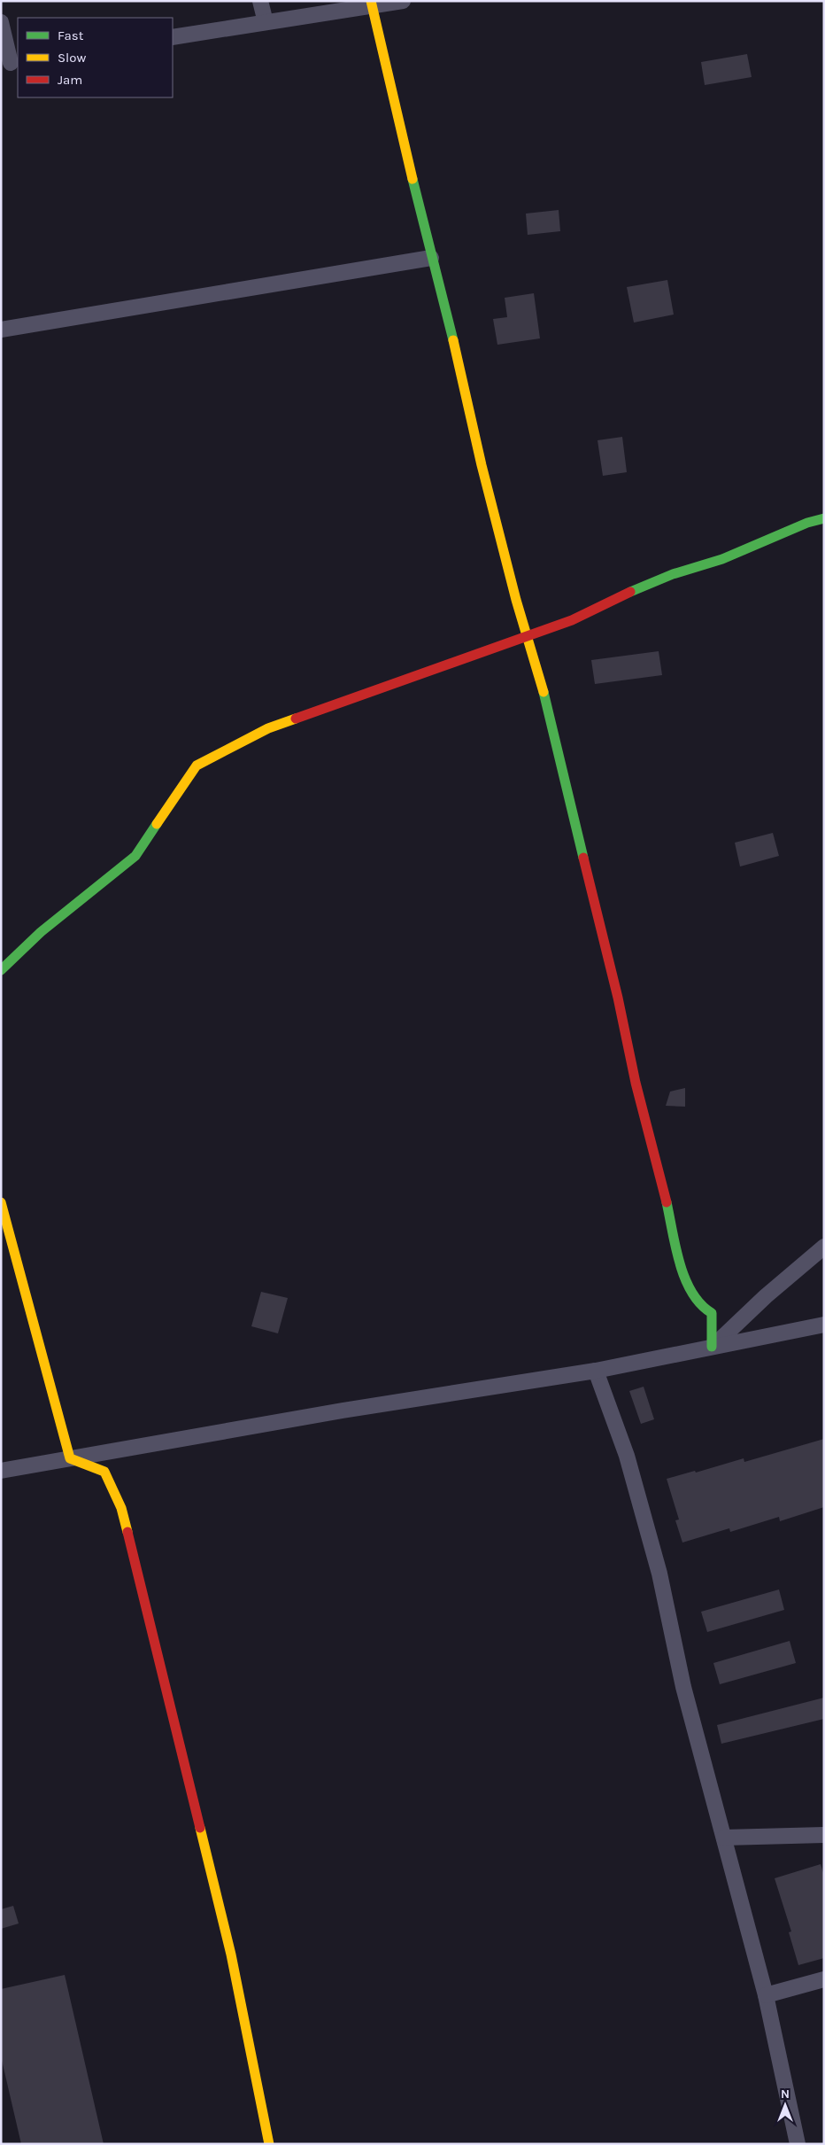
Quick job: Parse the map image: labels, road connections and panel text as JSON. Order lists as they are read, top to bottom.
{
  "legend": ["Fast", "Slow", "Jam"],
  "north": "top"
}
